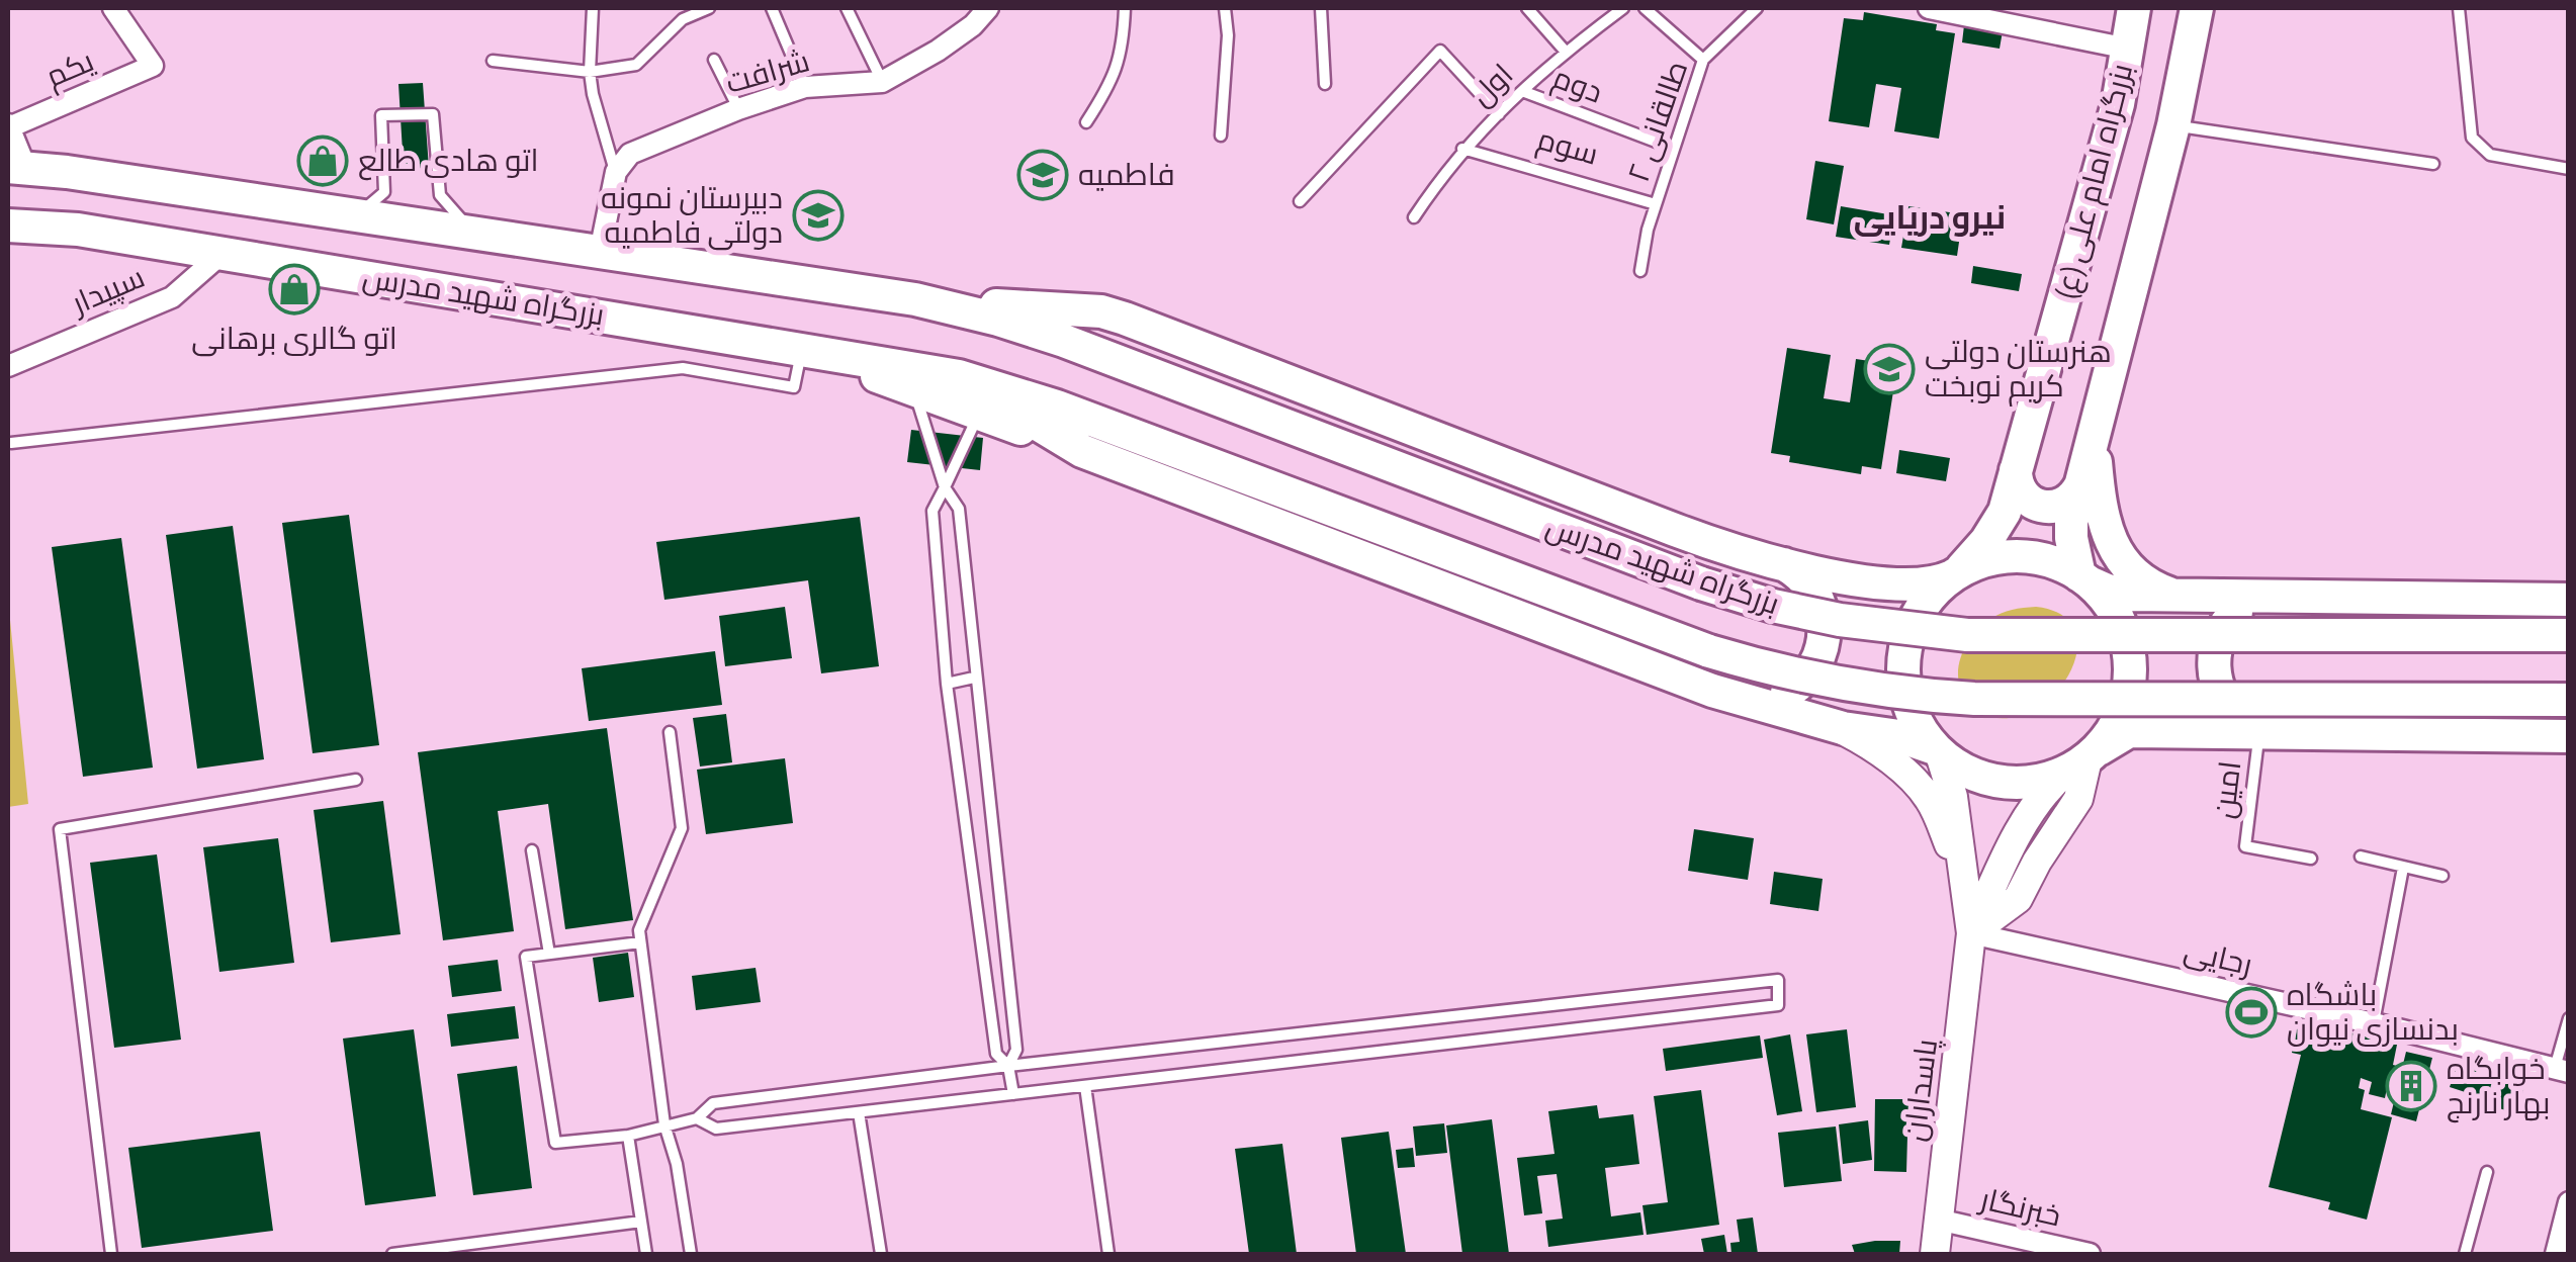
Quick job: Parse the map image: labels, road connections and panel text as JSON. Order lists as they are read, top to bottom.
{
  "streets": {
    "highway": ["بزرگراه امام علی (ع)", "بزرگراه شهید مدرس"],
    "main road": ["پاسداران"],
    "street": [
      "یکم",
      "شرافت",
      "سپیدار",
      "رجایی",
      "خبرنگار"
    ],
    "lane": [
      "اول",
      "دوم",
      "طالقانی ۲",
      "سوم",
      "امین"
    ]
  },
  "crossings": [
    ["اول", "دوم"],
    ["اول", "سوم"],
    ["دوم", "طالقانی ۲"],
    ["طالقانی ۲", "سوم"],
    ["بزرگراه امام علی (ع)", "بزرگراه شهید مدرس"],
    ["سپیدار", "بزرگراه شهید مدرس"],
    ["رجایی", "پاسداران"],
    ["پاسداران", "خبرنگار"]
  ],
  "districts": ["نیرو دریایی"],
  "places": {
    "shop": ["اتو هادی طالع", "اتو گالری برهانی"],
    "school or university": ["فاطمیه", "دبیرستان نمونه دولتی فاطمیه", "هنرستان دولتی کریم نوبخت"],
    "sports": ["باشگاه بدنسازی نیوان"],
    "building": ["خوابگاه بهار نارنج"]
  }
}
